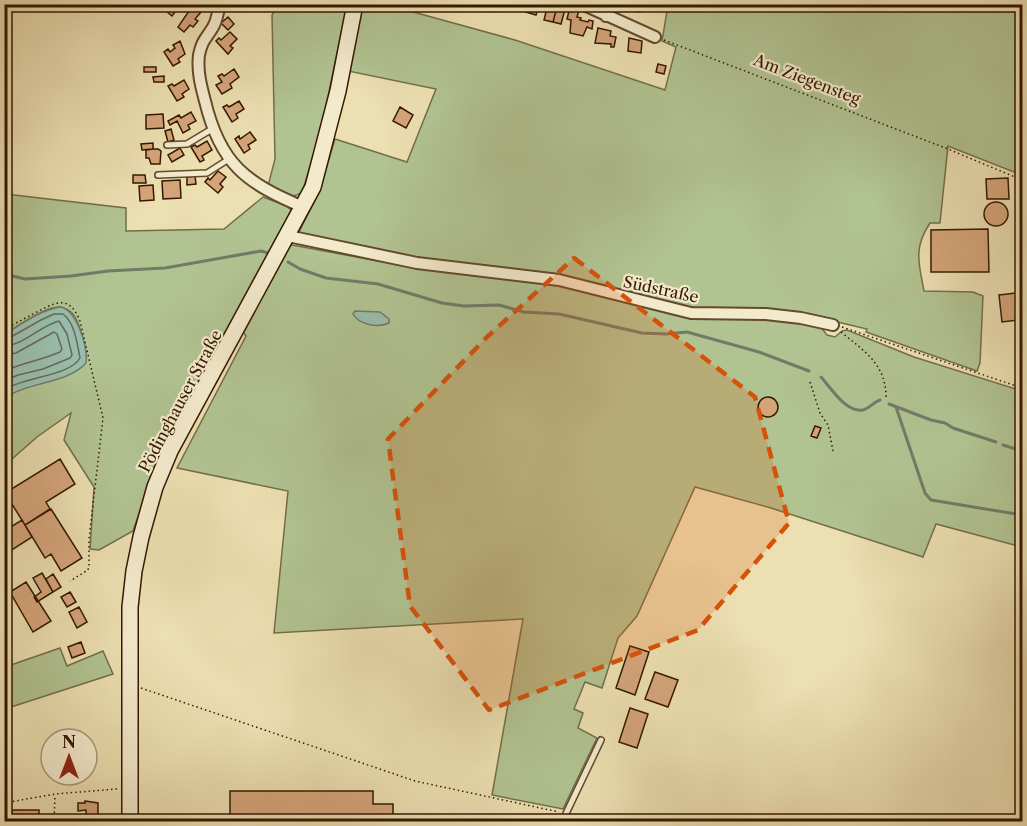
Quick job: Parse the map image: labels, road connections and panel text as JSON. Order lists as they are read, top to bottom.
{
  "streets": {
    "main road": ["Pödinghauser Straße"],
    "street": ["Südstraße"],
    "path": ["Am Ziegensteg"]
  },
  "crossings": [
    ["Südstraße", "Pödinghauser Straße"]
  ],
  "north": "top"
}
